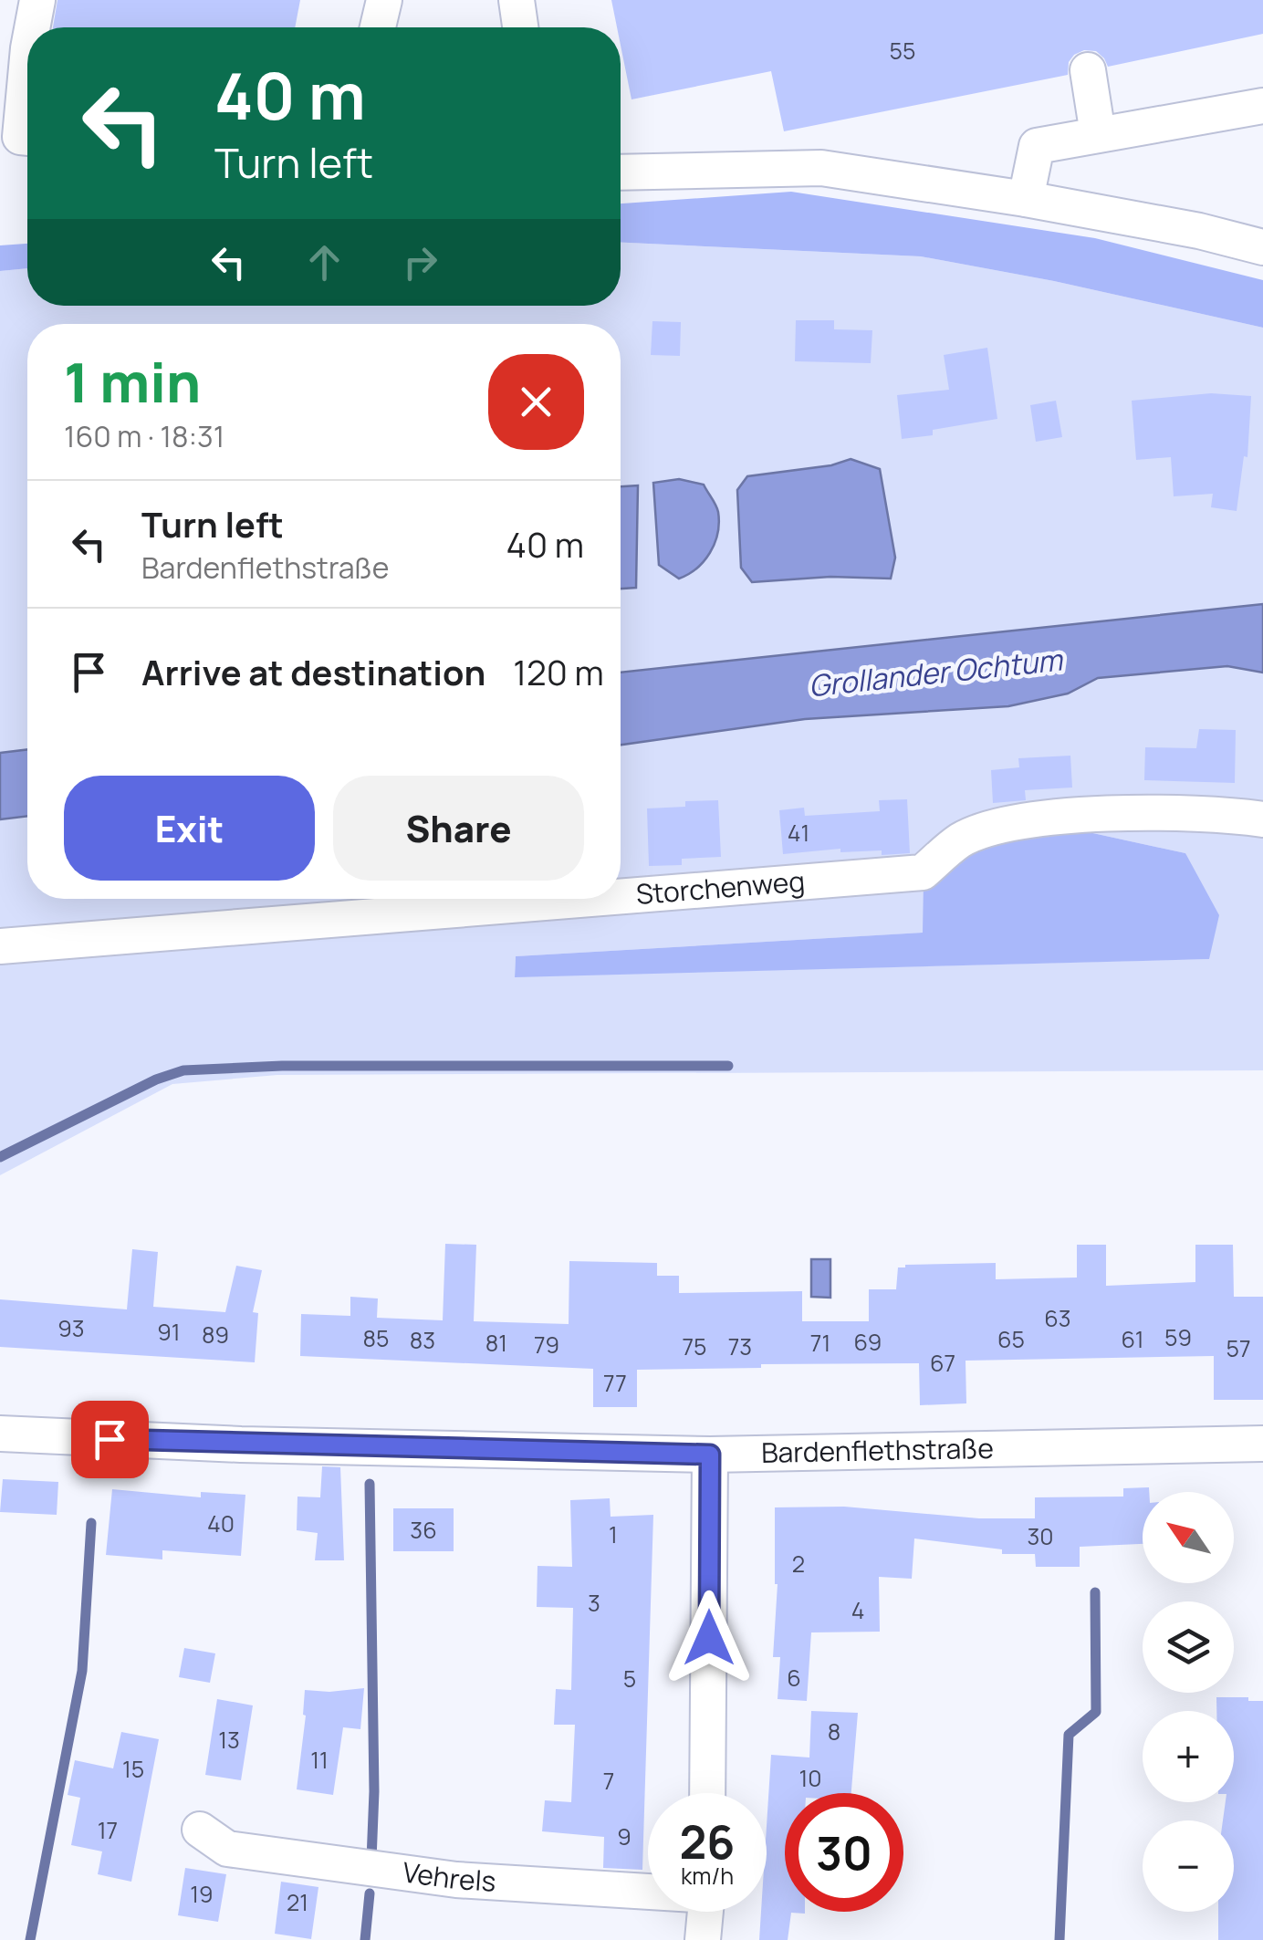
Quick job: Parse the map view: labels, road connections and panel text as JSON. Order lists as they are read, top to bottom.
{
  "streets": {
    "street": ["Storchenweg", "Bardenflethstraße", "Vehrels"]
  },
  "water": ["Grollander Ochtum"],
  "house_numbers": [
    "55",
    "41",
    "63",
    "93",
    "91",
    "89",
    "59",
    "85",
    "65",
    "61",
    "83",
    "69",
    "81",
    "71",
    "79",
    "75",
    "73",
    "57",
    "67",
    "77",
    "40",
    "36",
    "1",
    "30",
    "2",
    "3",
    "4",
    "6",
    "5",
    "8",
    "13",
    "11",
    "15",
    "10",
    "7",
    "17",
    "9",
    "19",
    "21"
  ],
  "north": "top left",
  "page": {
    "turn": ["40 m", "Turn left"],
    "heading": ["1 min", "160 m · 18:31"],
    "list": [
      {
        "name": "Turn left",
        "note": "Bardenflethstraße",
        "value": "40 m"
      },
      {
        "name": "Arrive at destination",
        "value": "120 m"
      }
    ],
    "buttons": ["Exit", "Share"],
    "map_buttons": ["+", "−"],
    "speed": "26 km/h",
    "limit": "30"
  }
}
